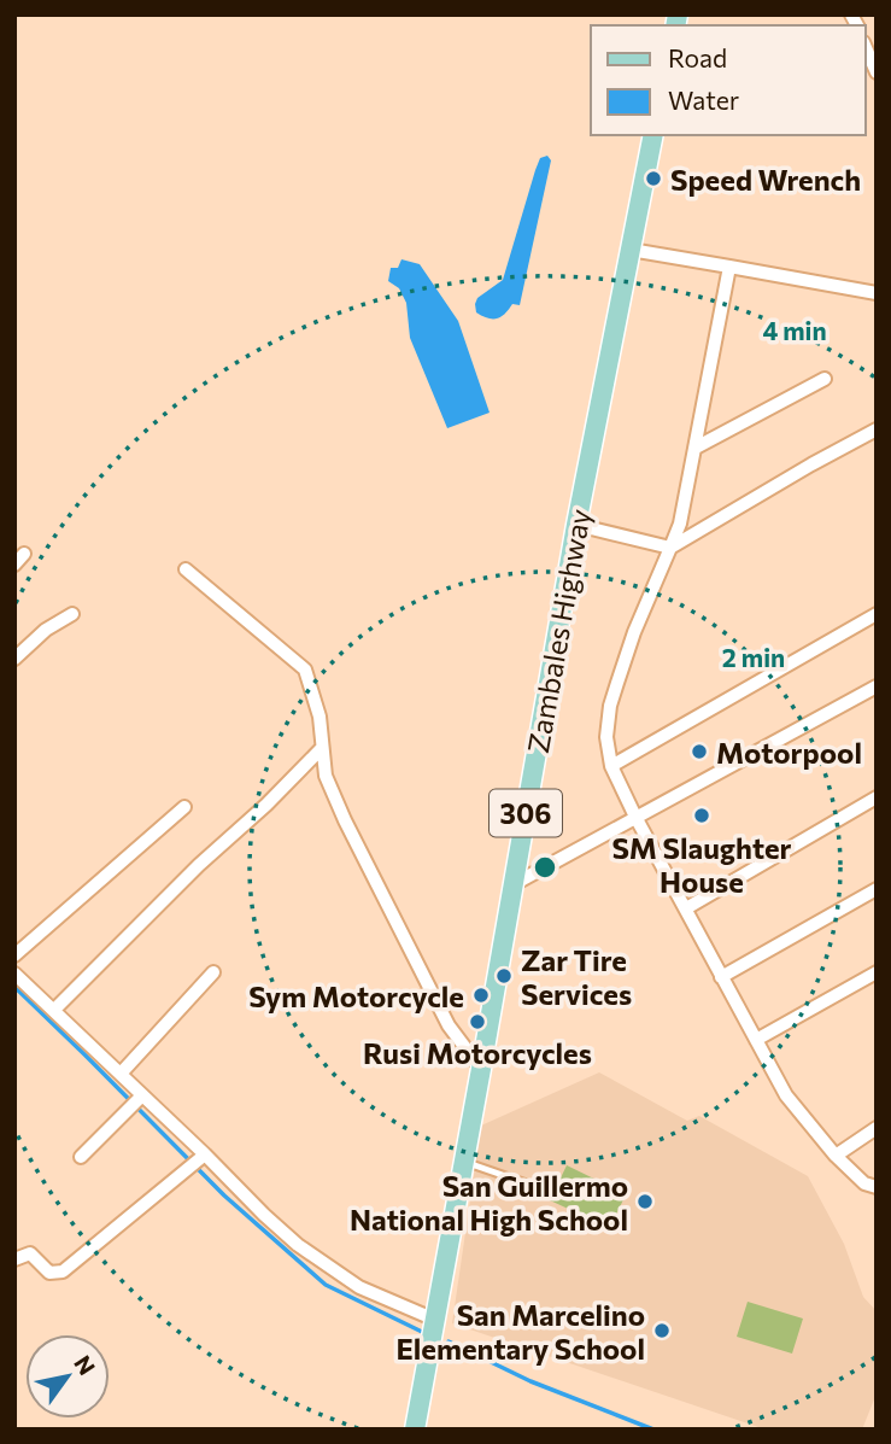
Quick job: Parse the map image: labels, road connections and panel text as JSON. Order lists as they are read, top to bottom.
{
  "streets": {
    "main road": ["Zambales Highway", "306"]
  },
  "places": [
    "Speed Wrench",
    "Motorpool",
    "SM Slaughter House",
    "Zar Tire Services",
    "Sym Motorcycle",
    "Rusi Motorcycles",
    "San Guillermo National High School",
    "San Marcelino Elementary School"
  ],
  "legend": ["Road", "Water"],
  "north": "top right",
  "rings": ["4 min", "2 min"]
}
